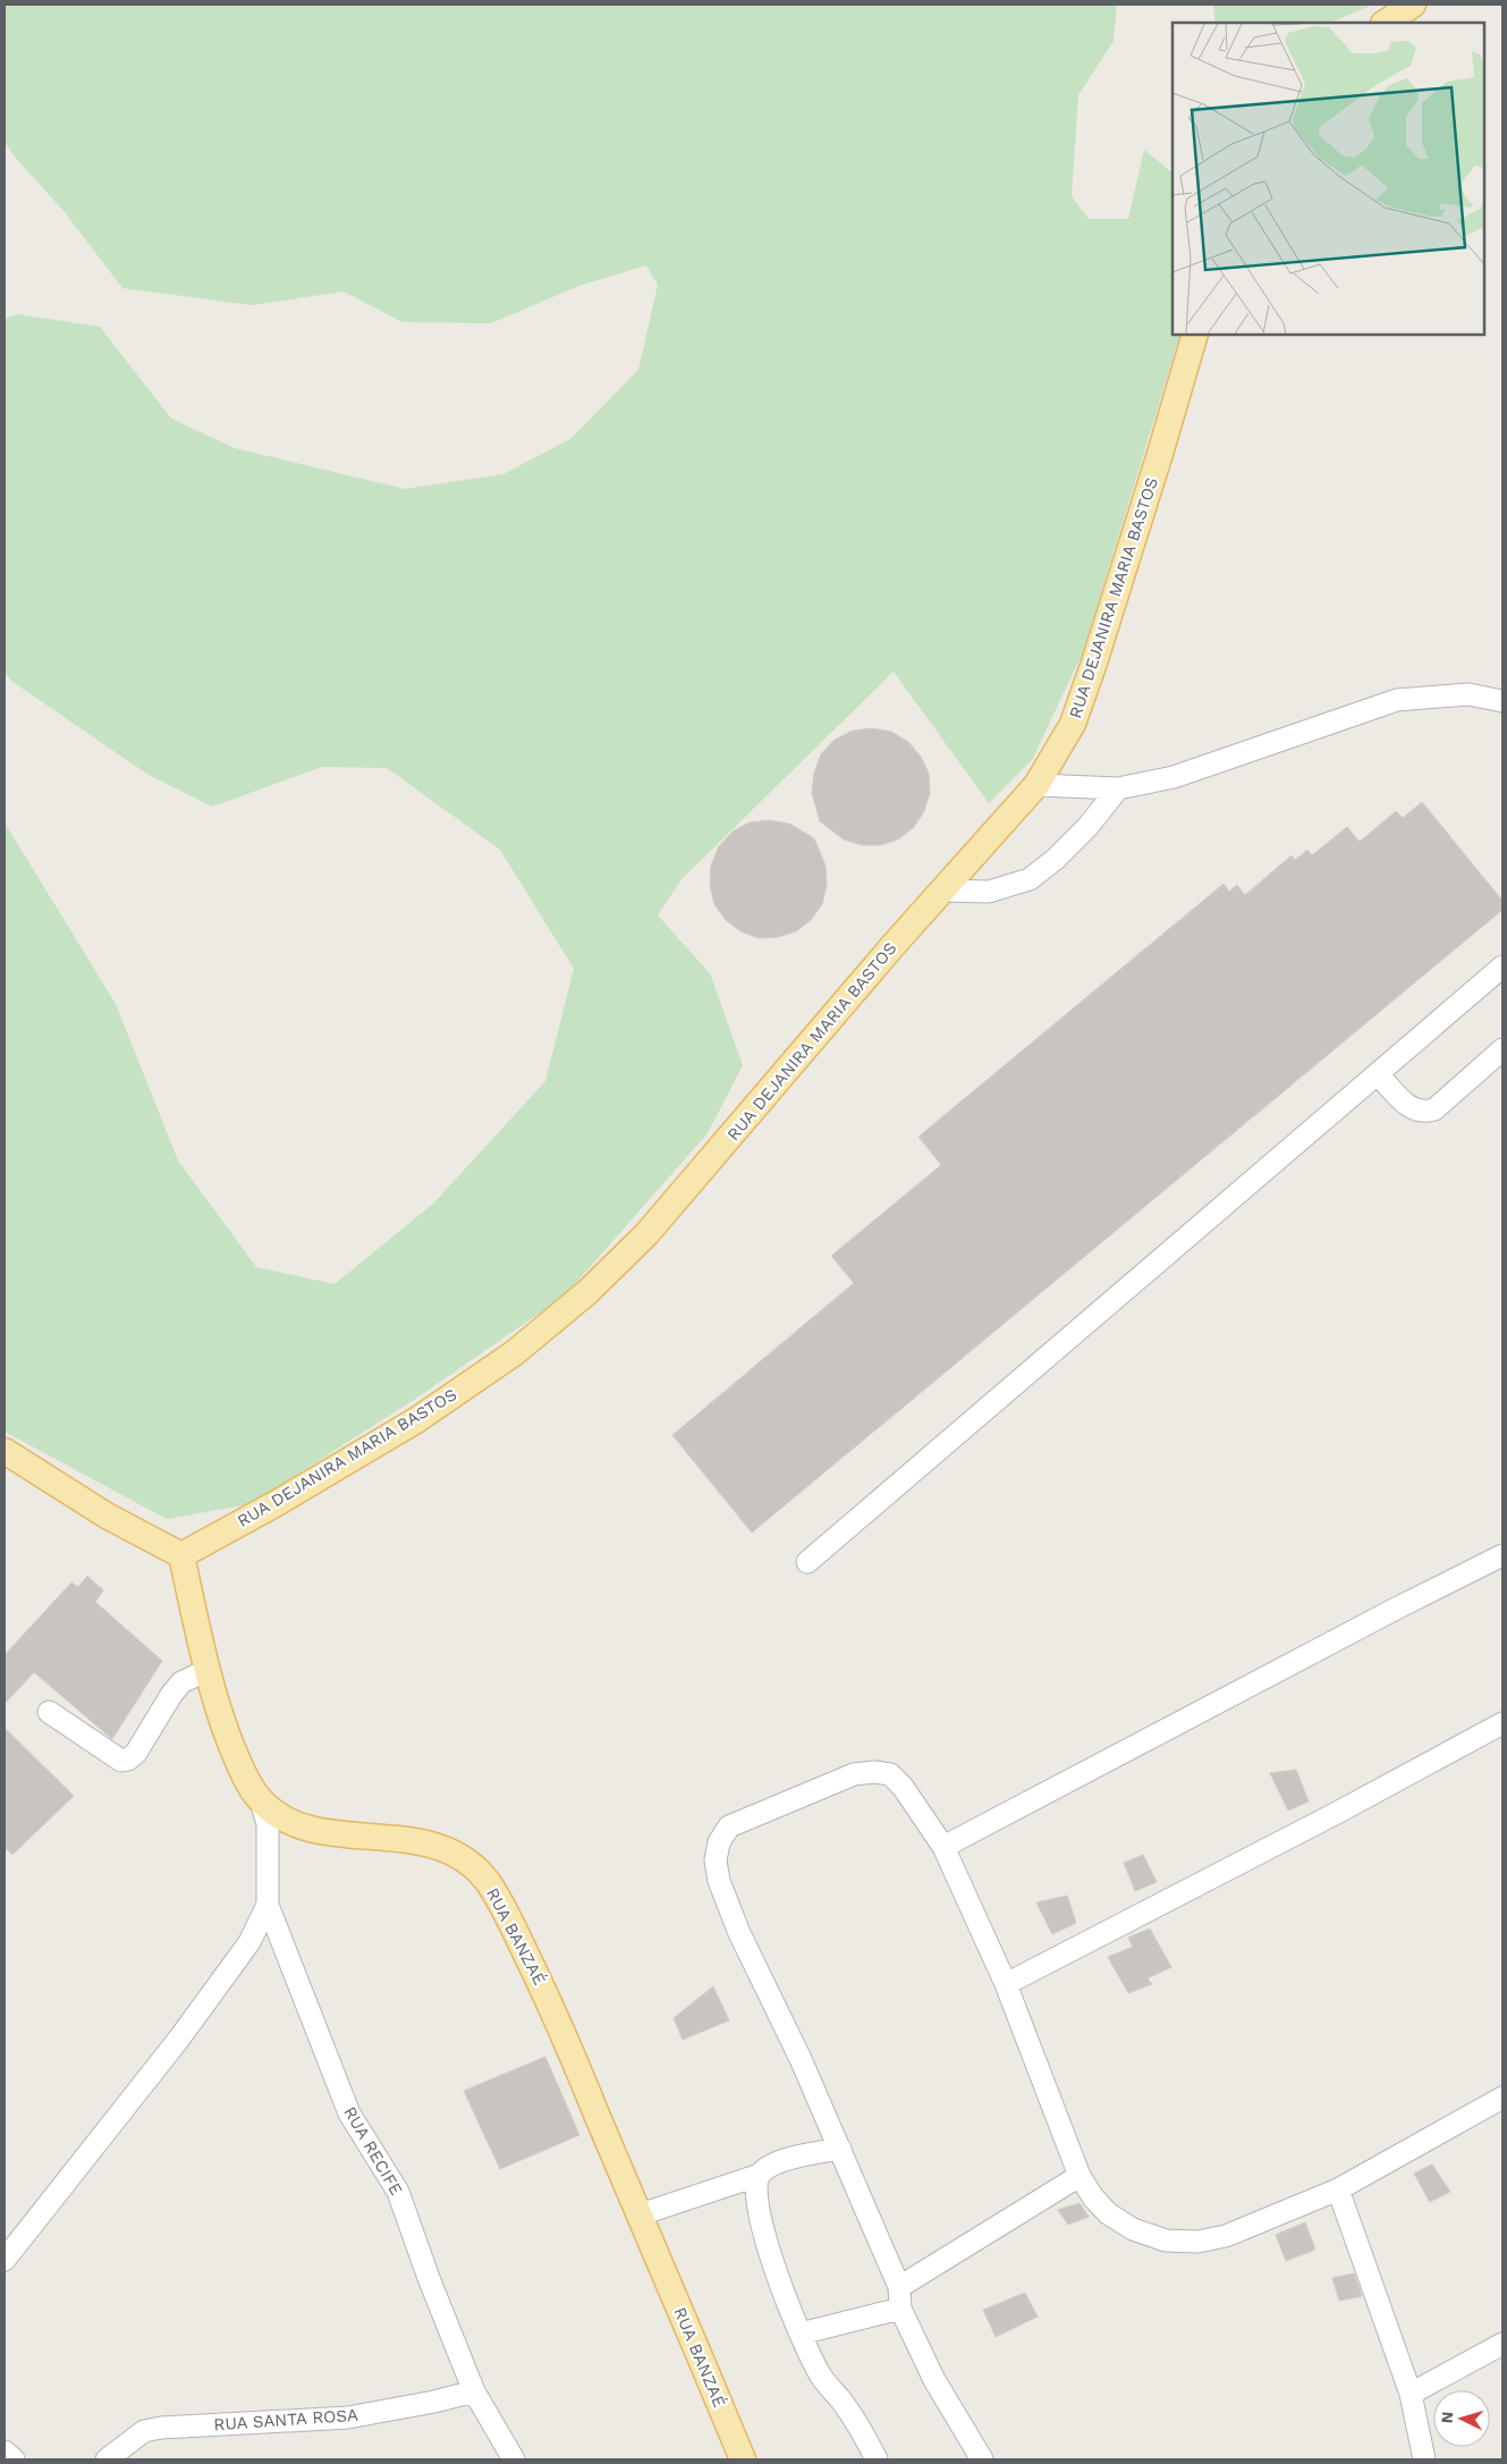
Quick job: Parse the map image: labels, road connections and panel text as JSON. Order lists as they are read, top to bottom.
{
  "streets": {
    "main road": ["RUA DEJANIRA MARIA BASTOS", "RUA BANZAÉ"],
    "street": ["RUA RECIFE", "RUA SANTA ROSA"]
  },
  "crossings": [
    ["RUA DEJANIRA MARIA BASTOS", "RUA BANZAÉ"],
    ["RUA BANZAÉ", "RUA RECIFE"],
    ["RUA RECIFE", "RUA SANTA ROSA"]
  ],
  "north": "left"
}
